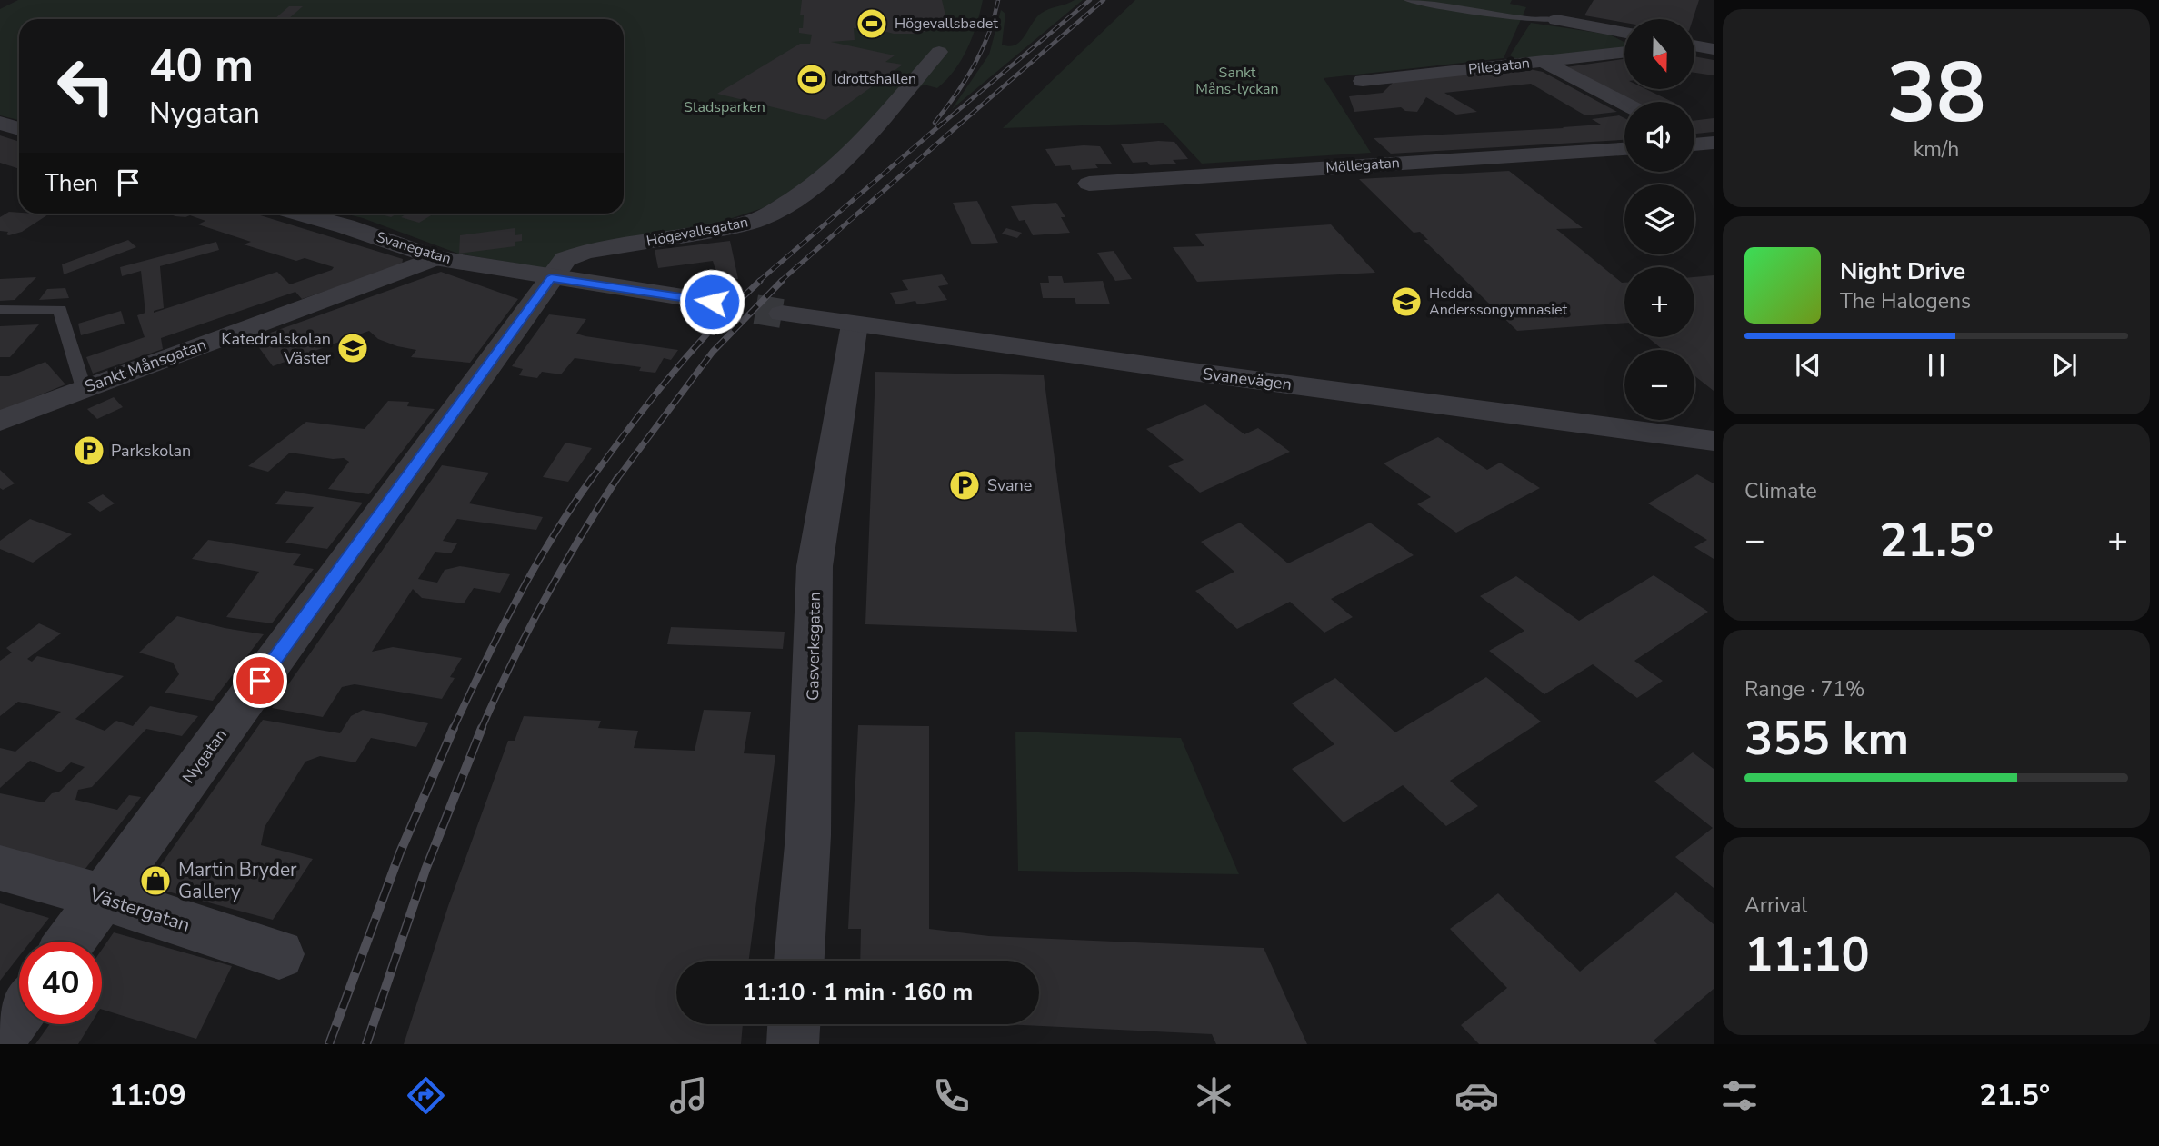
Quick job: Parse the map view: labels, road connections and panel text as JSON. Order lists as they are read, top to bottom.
{
  "streets": {
    "street": [
      "Pilegatan",
      "Möllegatan",
      "Högevallsgatan",
      "Svanegatan",
      "Sankt Månsgatan",
      "Svanevägen",
      "Gasverksgatan",
      "Nygatan",
      "Västergatan"
    ]
  },
  "crossings": [
    ["Högevallsgatan", "Svanegatan"],
    ["Högevallsgatan", "Nygatan"],
    ["Svanegatan", "Sankt Månsgatan"],
    ["Svanegatan", "Nygatan"],
    ["Svanevägen", "Gasverksgatan"],
    ["Nygatan", "Västergatan"]
  ],
  "parks": ["Sankt Måns-lyckan", "Stadsparken"],
  "places": {
    "sports": ["Högevallsbadet", "Idrottshallen"],
    "school or university": ["Hedda Anderssongymnasiet", "Katedralskolan Väster"],
    "parking": ["Parkskolan", "Svane"],
    "shop": ["Martin Bryder Gallery"]
  },
  "north": "bottom",
  "page": {
    "tile": [
      ["38", "km/h"],
      "Climate",
      ["Range · 71%", "355 km"],
      ["Arrival", "11:10"]
    ],
    "map_buttons": ["+", "−"],
    "turn": ["40 m", "Nygatan"],
    "then": "Then",
    "song": ["Night Drive", "The Halogens"],
    "heat": ["−", "21.5°", "+"],
    "limit": "40",
    "trip": "11:10 · 1 min · 160 m",
    "tabs": ["11:09", "21.5°"]
  }
}
